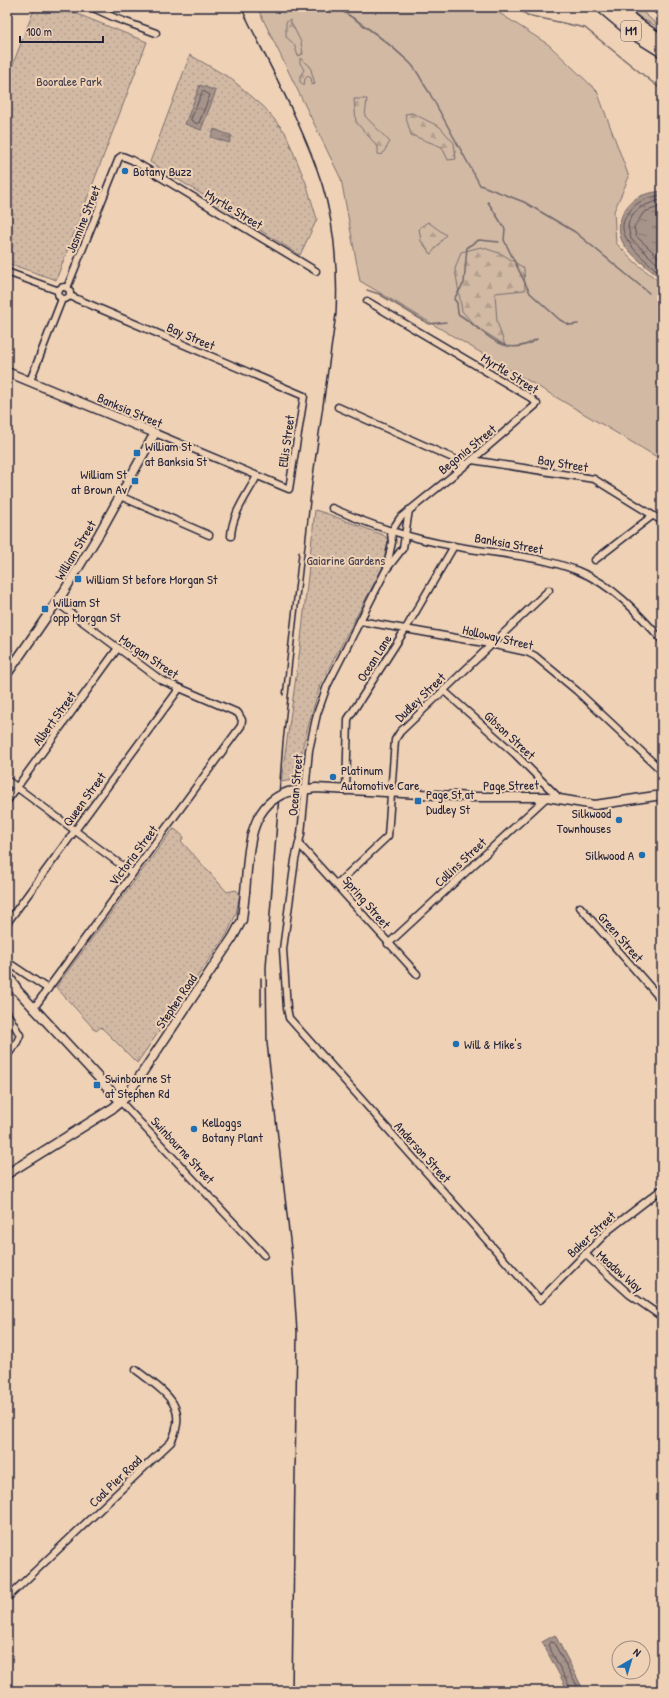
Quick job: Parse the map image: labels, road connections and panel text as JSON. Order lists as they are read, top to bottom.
{
  "streets": {
    "highway": ["M1"],
    "main road": [
      "Banksia Street",
      "William Street",
      "Page Street",
      "Stephen Road",
      "Swinbourne Street"
    ],
    "street": [
      "Myrtle Street",
      "Jasmine Street",
      "Bay Street",
      "Ellis Street",
      "Begonia Street",
      "Holloway Street",
      "Morgan Street",
      "Ocean Lane",
      "Dudley Street",
      "Albert Street",
      "Gibson Street",
      "Ocean Street",
      "Queen Street",
      "Victoria Street",
      "Collins Street",
      "Spring Street",
      "Green Street",
      "Anderson Street",
      "Baker Street",
      "Meadow Way",
      "Coal Pier Road"
    ]
  },
  "crossings": [
    ["Myrtle Street", "Jasmine Street"],
    ["Myrtle Street", "Begonia Street"],
    ["Jasmine Street", "Bay Street"],
    ["Bay Street", "Ellis Street"],
    ["Bay Street", "Begonia Street"],
    ["Banksia Street", "Ellis Street"],
    ["Banksia Street", "Begonia Street"],
    ["Banksia Street", "William Street"],
    ["Banksia Street", "Ocean Lane"],
    ["Banksia Street", "Ocean Street"],
    ["Begonia Street", "Ocean Street"],
    ["William Street", "Morgan Street"],
    ["Holloway Street", "Ocean Lane"],
    ["Holloway Street", "Dudley Street"],
    ["Holloway Street", "Ocean Street"],
    ["Morgan Street", "Albert Street"],
    ["Morgan Street", "Queen Street"],
    ["Morgan Street", "Victoria Street"],
    ["Ocean Lane", "Page Street"],
    ["Dudley Street", "Gibson Street"],
    ["Dudley Street", "Page Street"],
    ["Dudley Street", "Spring Street"],
    ["Gibson Street", "Page Street"],
    ["Ocean Street", "Page Street"],
    ["Ocean Street", "Spring Street"],
    ["Ocean Street", "Anderson Street"],
    ["Page Street", "Collins Street"],
    ["Page Street", "Stephen Road"],
    ["Victoria Street", "Swinbourne Street"],
    ["Collins Street", "Spring Street"],
    ["Stephen Road", "Swinbourne Street"],
    ["Anderson Street", "Baker Street"],
    ["Baker Street", "Meadow Way"]
  ],
  "parks": ["Booralee Park", "Gaiarine Gardens"],
  "places": {
    "other": [
      "Botany Buzz",
      "Platinum Automotive Care",
      "Silkwood Townhouses",
      "Silkwood A",
      "Will & Mike's",
      "Kelloggs Botany Plant"
    ],
    "transit": [
      "William St at Banksia St",
      "William St at Brown Av",
      "William St before Morgan St",
      "William St opp Morgan St",
      "Page St at Dudley St",
      "Swinbourne St at Stephen Rd"
    ]
  },
  "scale_bar": "100 m",
  "north": "top right"
}
